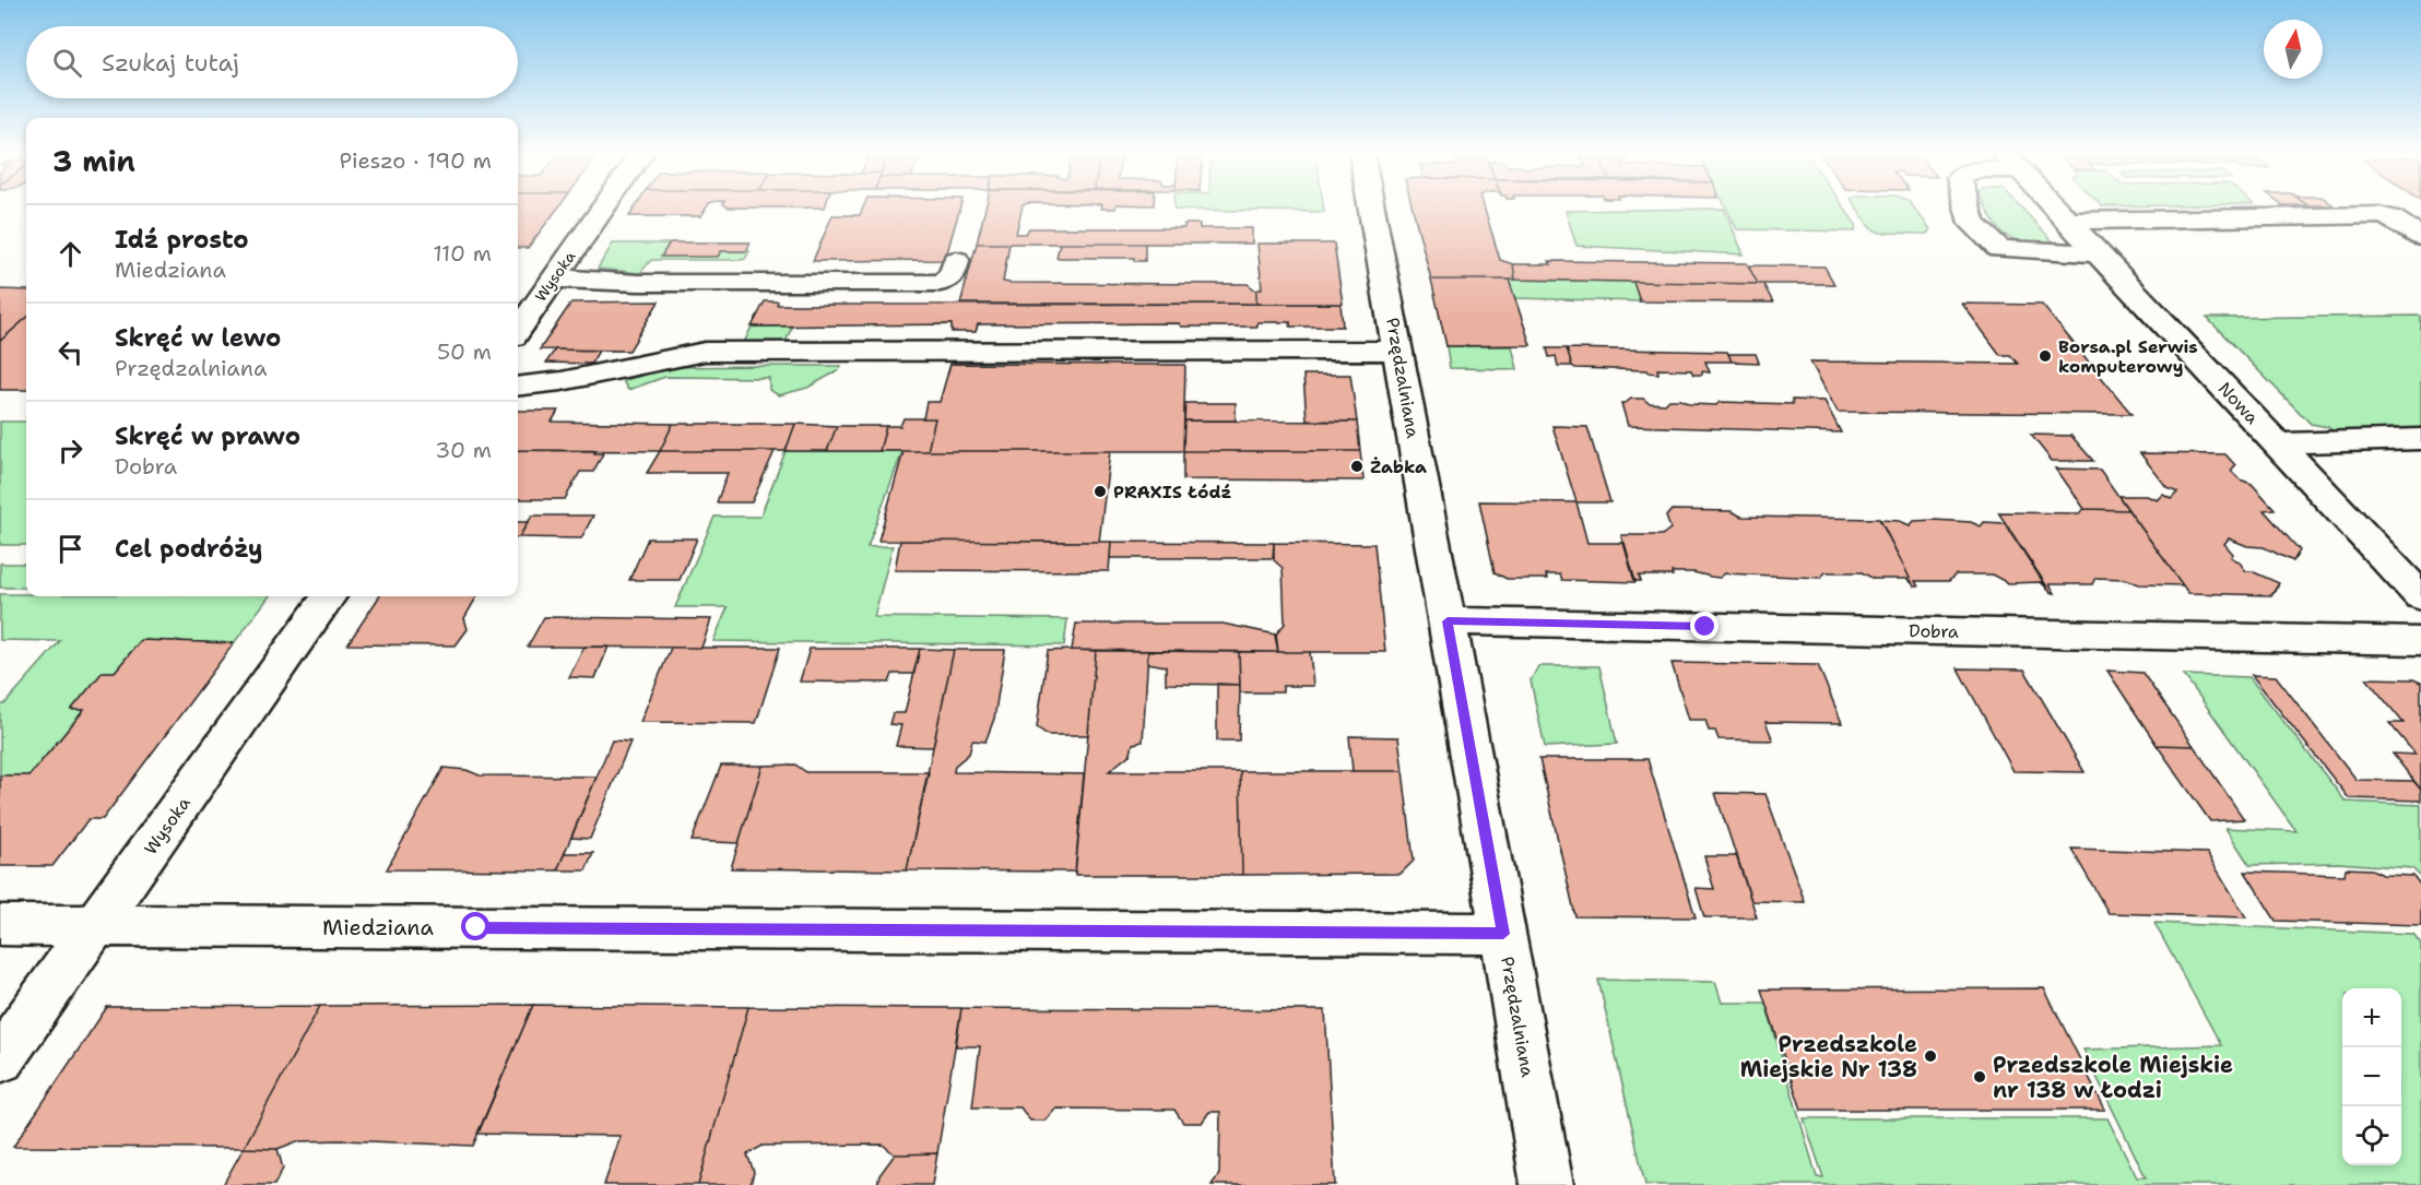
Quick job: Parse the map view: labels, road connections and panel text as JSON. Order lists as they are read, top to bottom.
{
  "streets": {
    "street": [
      "Wysoka",
      "Przędzalniana",
      "Nowa",
      "Dobra",
      "Miedziana"
    ]
  },
  "crossings": [
    ["Wysoka", "Miedziana"],
    ["Przędzalniana", "Dobra"],
    ["Przędzalniana", "Miedziana"]
  ],
  "places": [
    "Borsa.pl Serwis komputerowy",
    "Żabka",
    "PRAXIS Łódź",
    "Przedszkole Miejskie Nr 138",
    "Przedszkole Miejskie nr 138 w Łodzi"
  ],
  "north": "top",
  "page": {
    "search": "Szukaj tutaj",
    "heading": ["3 min", "Pieszo · 190 m"],
    "list": [
      ["Idź prosto", "Miedziana", "110 m"],
      ["Skręć w lewo", "Przędzalniana", "50 m"],
      ["Skręć w prawo", "Dobra", "30 m"],
      "Cel podróży"
    ],
    "map_buttons": ["+", "−"]
  }
}
